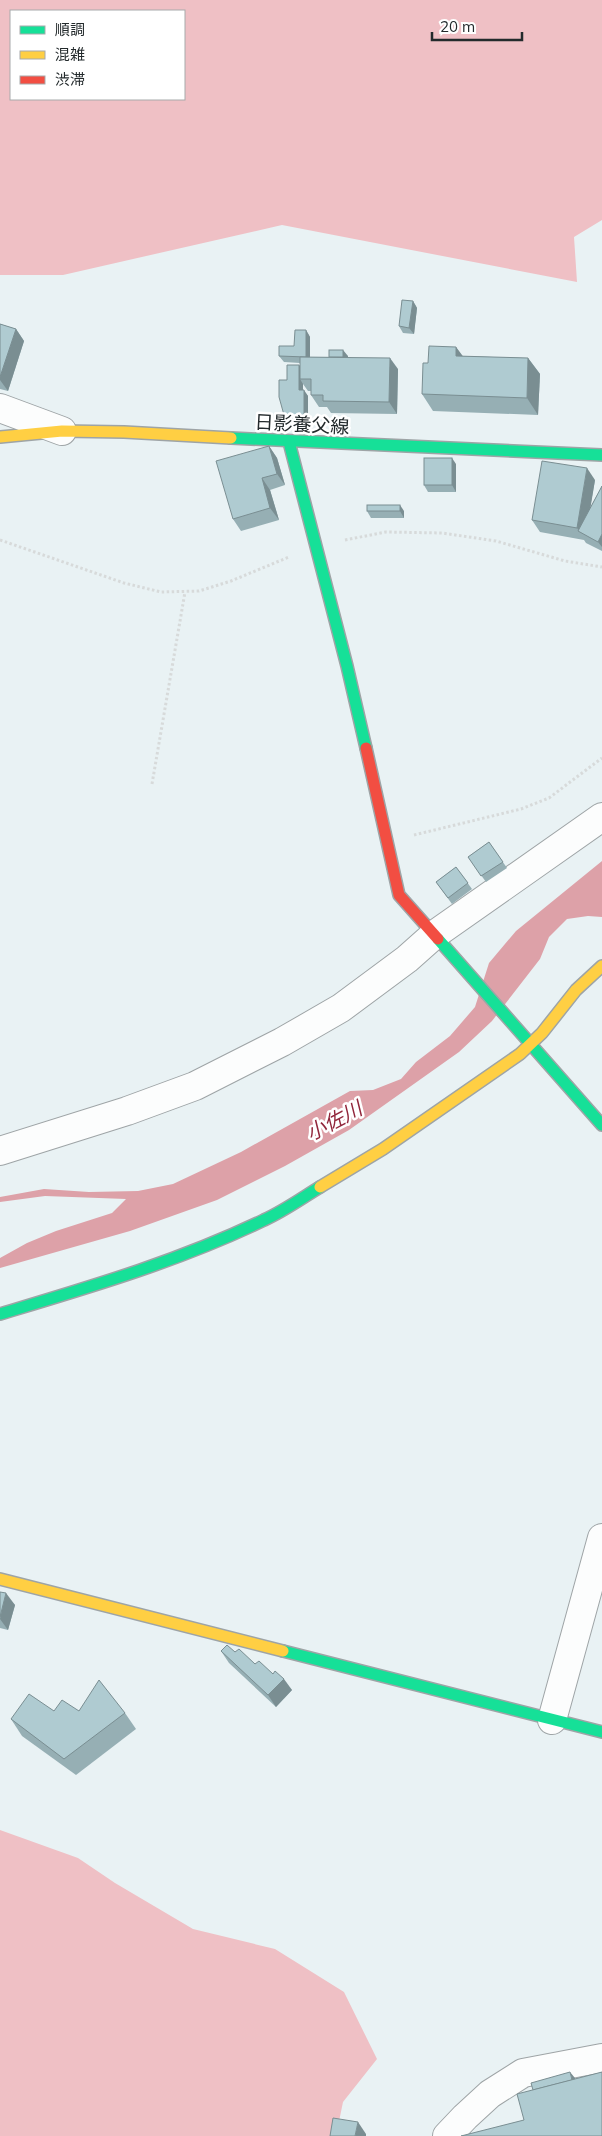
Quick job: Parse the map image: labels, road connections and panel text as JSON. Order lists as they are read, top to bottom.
{
  "streets": {
    "street": ["日影養父線"]
  },
  "water": ["小佐川"],
  "legend": ["順調", "混雑", "渋滞"],
  "scale_bar": "20 m"
}
